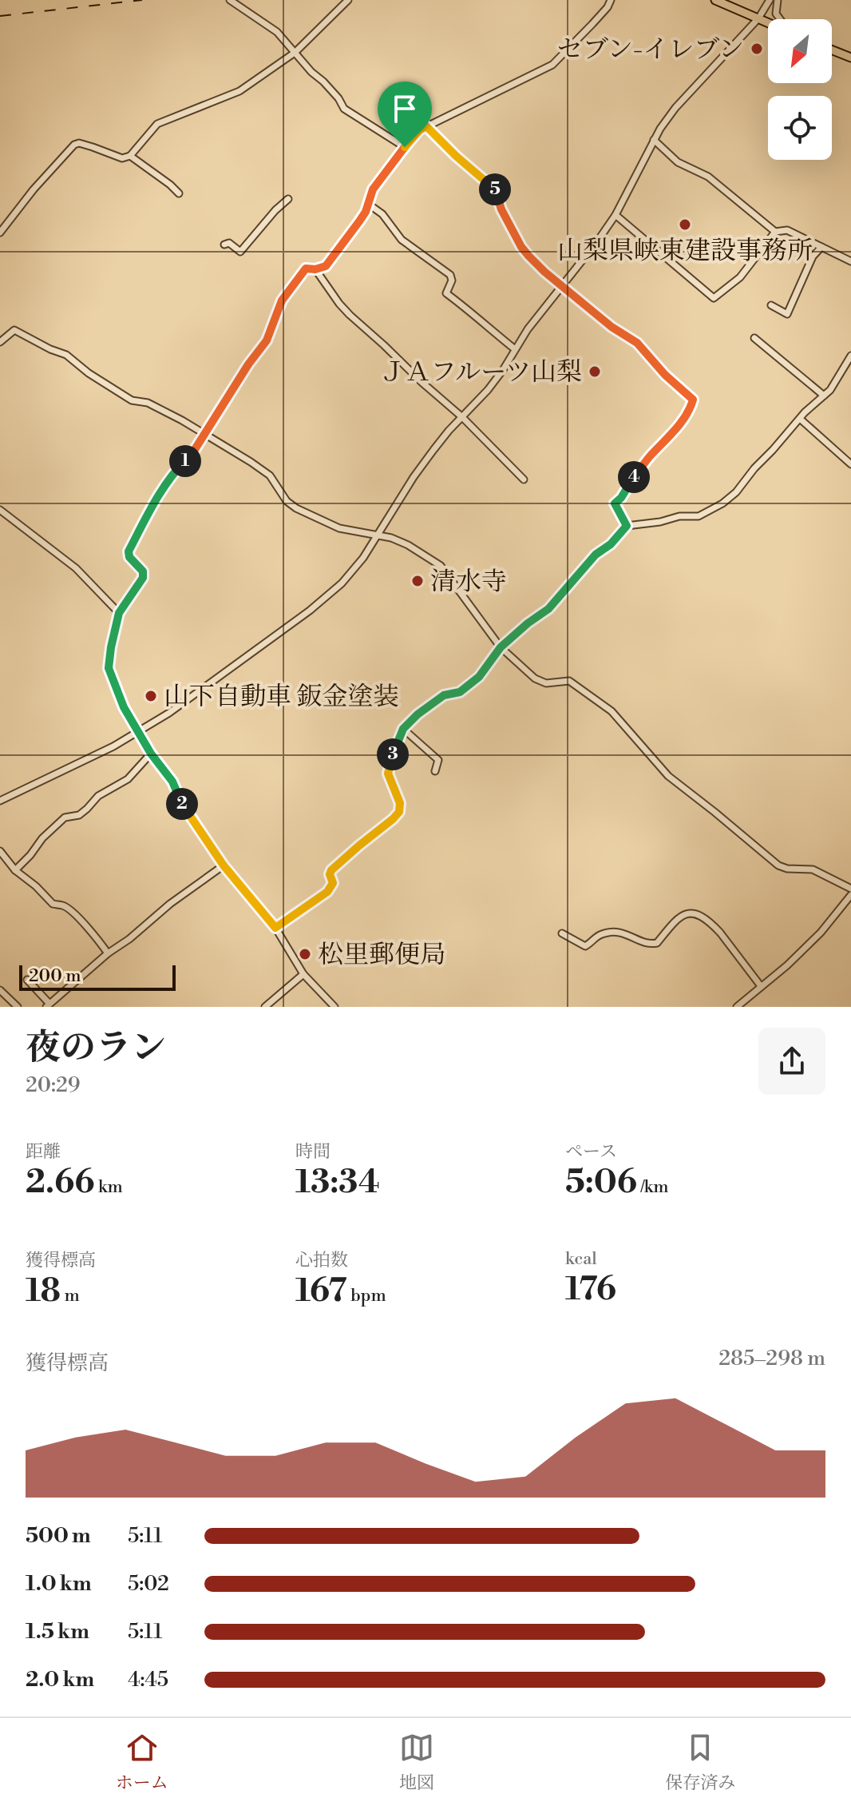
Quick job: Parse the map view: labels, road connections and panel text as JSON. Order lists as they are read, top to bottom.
{
  "places": [
    "セブン-イレブン",
    "山梨県峡東建設事務所",
    "ＪＡフルーツ山梨",
    "清水寺",
    "山下自動車 鈑金塗装",
    "松里郵便局"
  ],
  "scale_bar": "200 m",
  "north": "bottom left",
  "page": {
    "pins": [
      "5",
      "1",
      "4",
      "3",
      "2"
    ],
    "scale": "200 m",
    "heading": ["夜のラン", "20:29"],
    "stats": [
      ["距離", "2.66 km"],
      ["時間", "13:34"],
      ["ペース", "5:06 /km"],
      ["獲得標高", "18 m"],
      ["心拍数", "167 bpm"],
      ["kcal", "176"]
    ],
    "chart": ["獲得標高", "285–298 m"],
    "list": [
      {
        "name": "500 m",
        "note": "5:11"
      },
      {
        "name": "1.0 km",
        "note": "5:02"
      },
      {
        "name": "1.5 km",
        "note": "5:11"
      },
      {
        "name": "2.0 km",
        "note": "4:45"
      }
    ],
    "tabs": ["ホーム", "地図", "保存済み"]
  }
}
